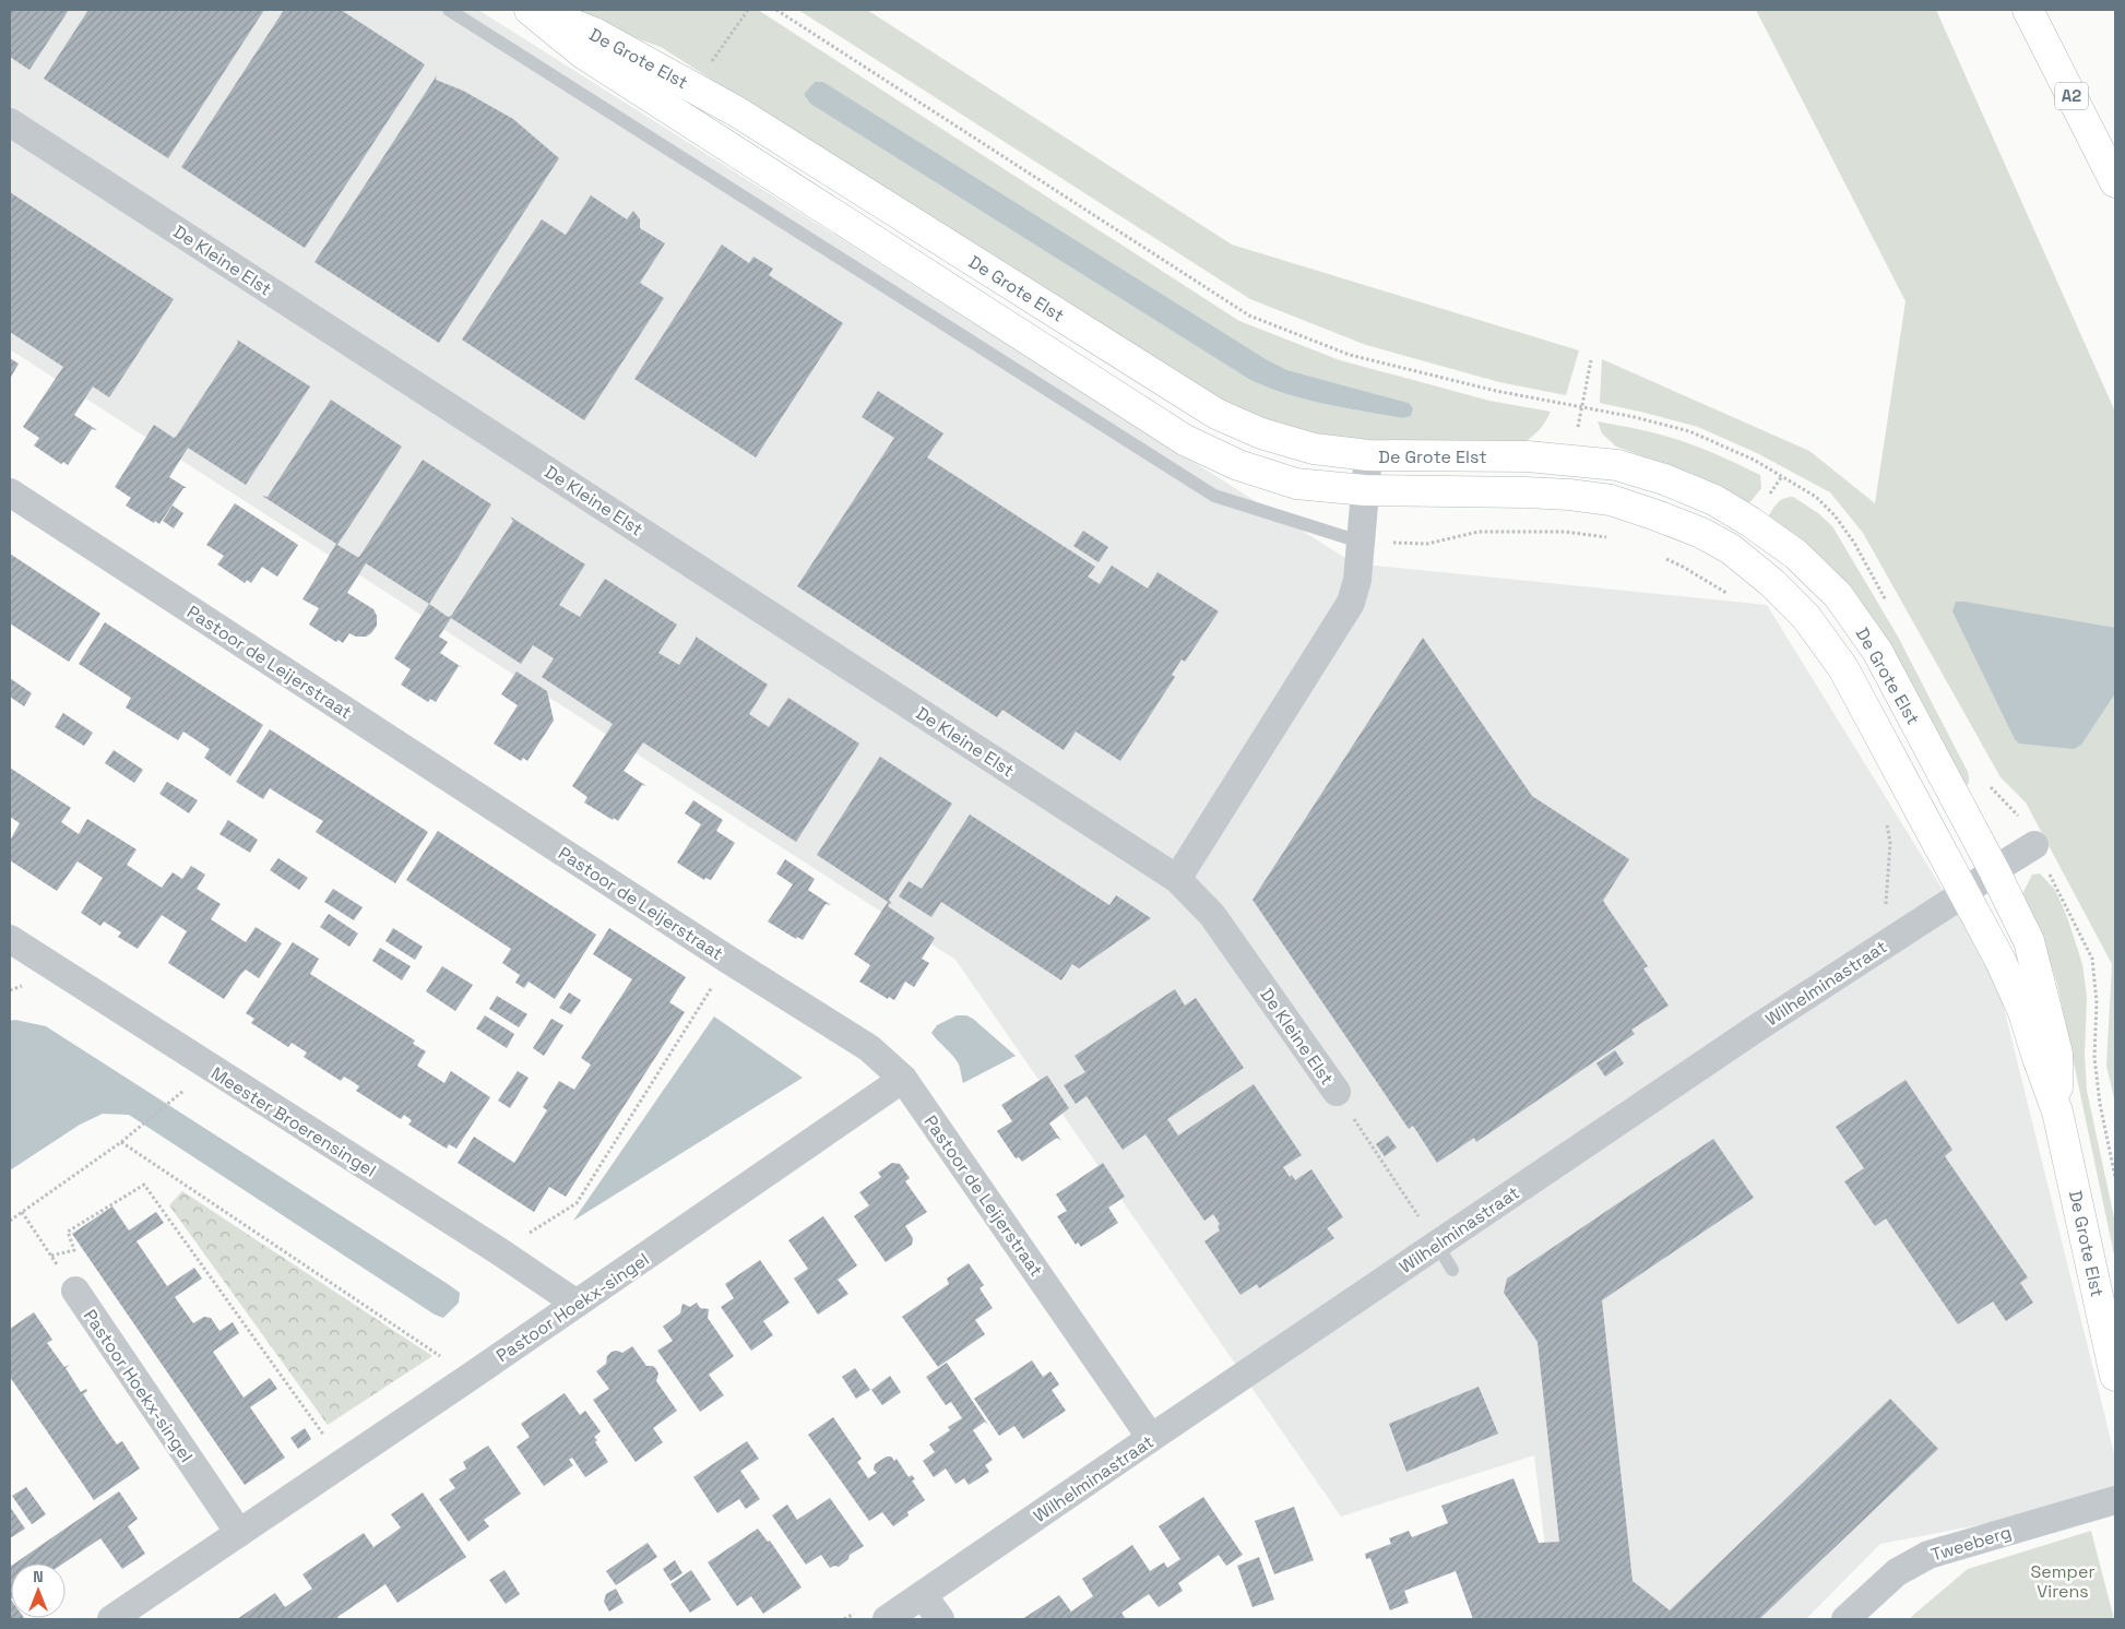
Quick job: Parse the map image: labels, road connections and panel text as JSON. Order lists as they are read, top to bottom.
{
  "streets": {
    "main road": ["De Grote Elst", "A2"],
    "street": [
      "De Kleine Elst",
      "Pastoor de Leijerstraat",
      "Wilhelminastraat",
      "Meester Broerensingel",
      "Pastoor Hoekx-singel",
      "Tweeberg"
    ]
  },
  "crossings": [
    ["De Grote Elst", "Wilhelminastraat"],
    ["Pastoor de Leijerstraat", "Wilhelminastraat"],
    ["Pastoor de Leijerstraat", "Pastoor Hoekx-singel"],
    ["Meester Broerensingel", "Pastoor Hoekx-singel"]
  ],
  "parks": ["Semper Virens"],
  "north": "top"
}
